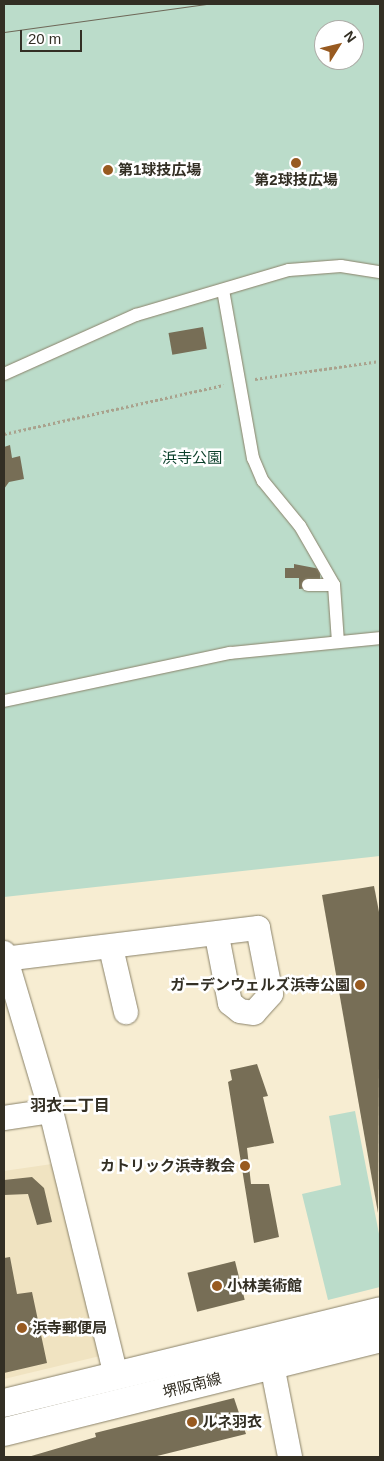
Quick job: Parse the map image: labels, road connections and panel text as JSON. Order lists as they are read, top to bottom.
{
  "streets": {
    "main road": ["堺阪南線"]
  },
  "districts": ["羽衣二丁目"],
  "parks": ["浜寺公園"],
  "places": [
    "第2球技広場",
    "第1球技広場",
    "ガーデンウェルズ浜寺公園",
    "カトリック浜寺教会",
    "小林美術館",
    "浜寺郵便局",
    "ルネ羽衣"
  ],
  "scale_bar": "20 m",
  "north": "top right"
}
